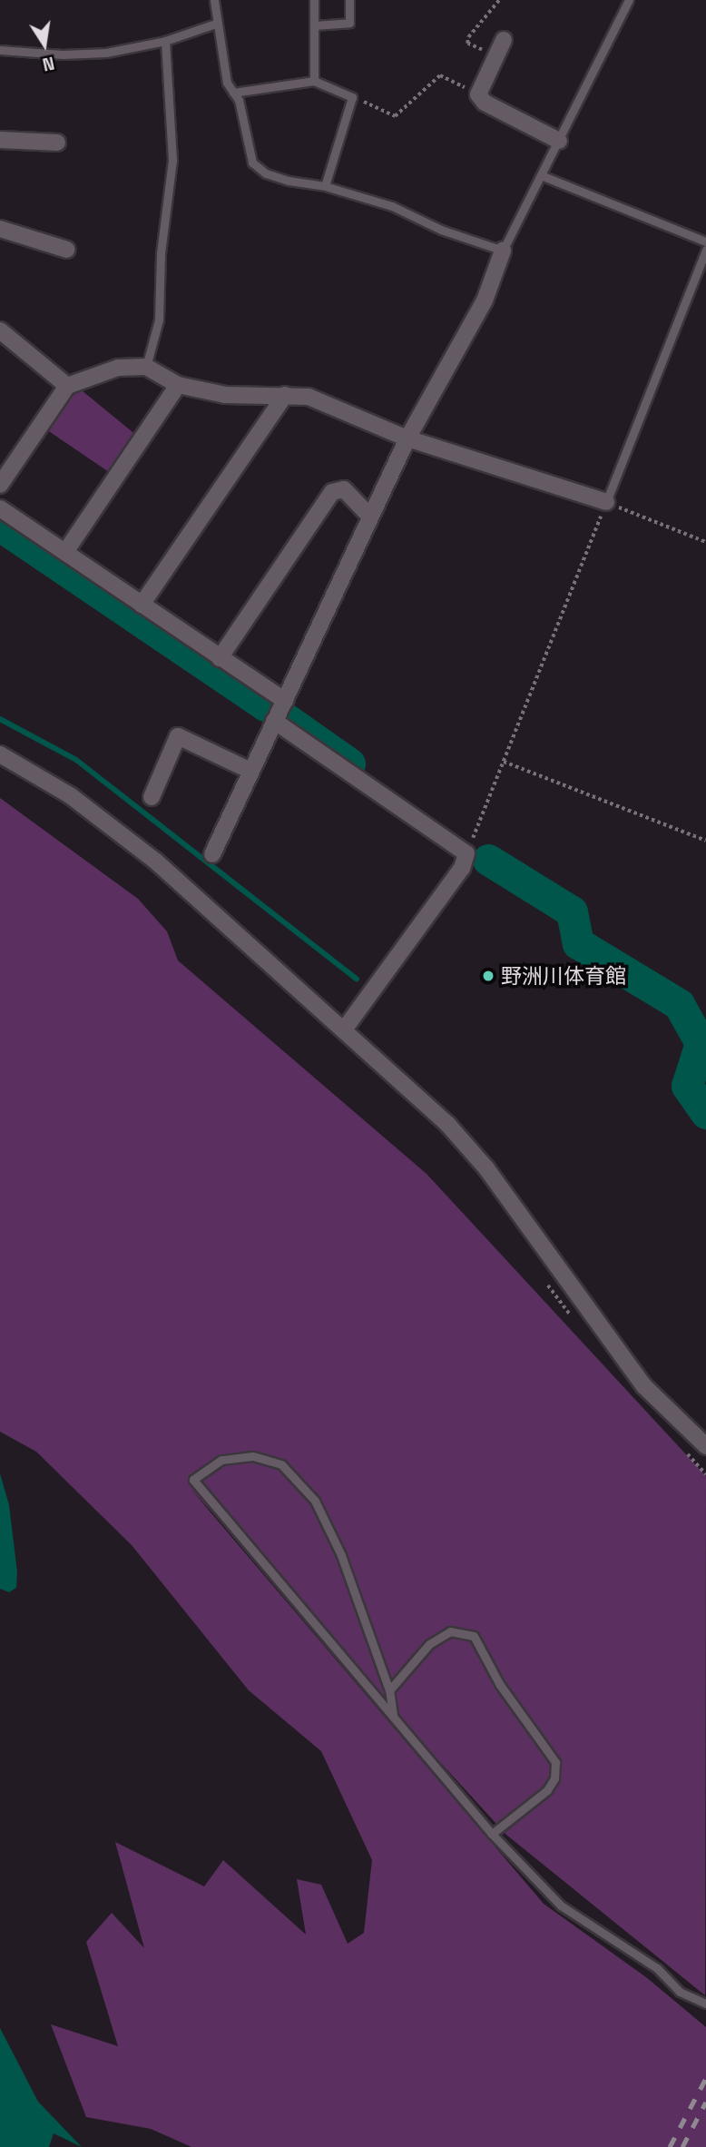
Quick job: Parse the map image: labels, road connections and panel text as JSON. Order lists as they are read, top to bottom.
{
  "places": ["野洲川体育館"],
  "north": "bottom"
}
